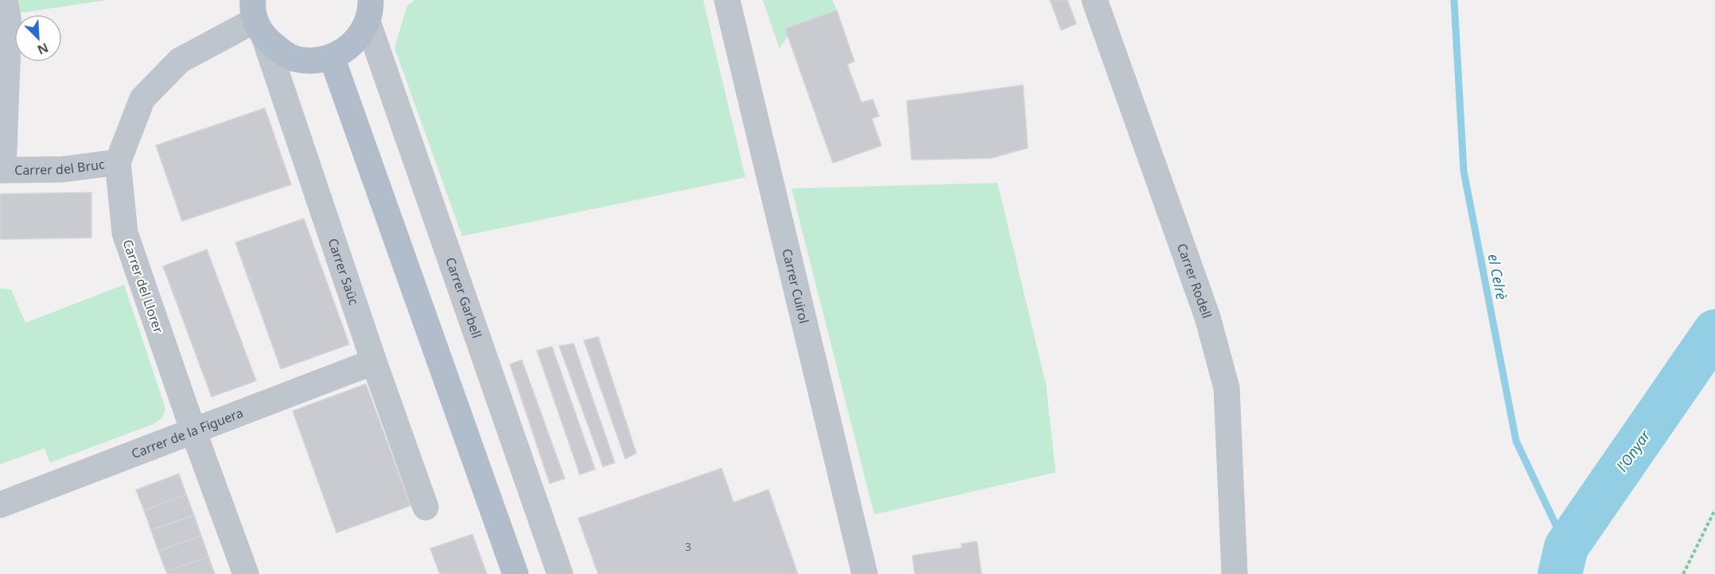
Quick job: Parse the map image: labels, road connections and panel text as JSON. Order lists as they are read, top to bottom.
{
  "streets": {
    "street": [
      "Carrer del Bruc",
      "Carrer Saüc",
      "Carrer Rodell",
      "Carrer del Llorer",
      "Carrer Cuirol",
      "Carrer Garbell",
      "Carrer de la Figuera"
    ]
  },
  "crossings": [
    ["Carrer del Bruc", "Carrer del Llorer"],
    ["Carrer Saüc", "Carrer del Llorer"],
    ["Carrer Saüc", "Carrer de la Figuera"],
    ["Carrer del Llorer", "Carrer de la Figuera"]
  ],
  "water": ["el Celrè", "l'Onyar"],
  "house_numbers": ["3"],
  "north": "bottom right"
}
